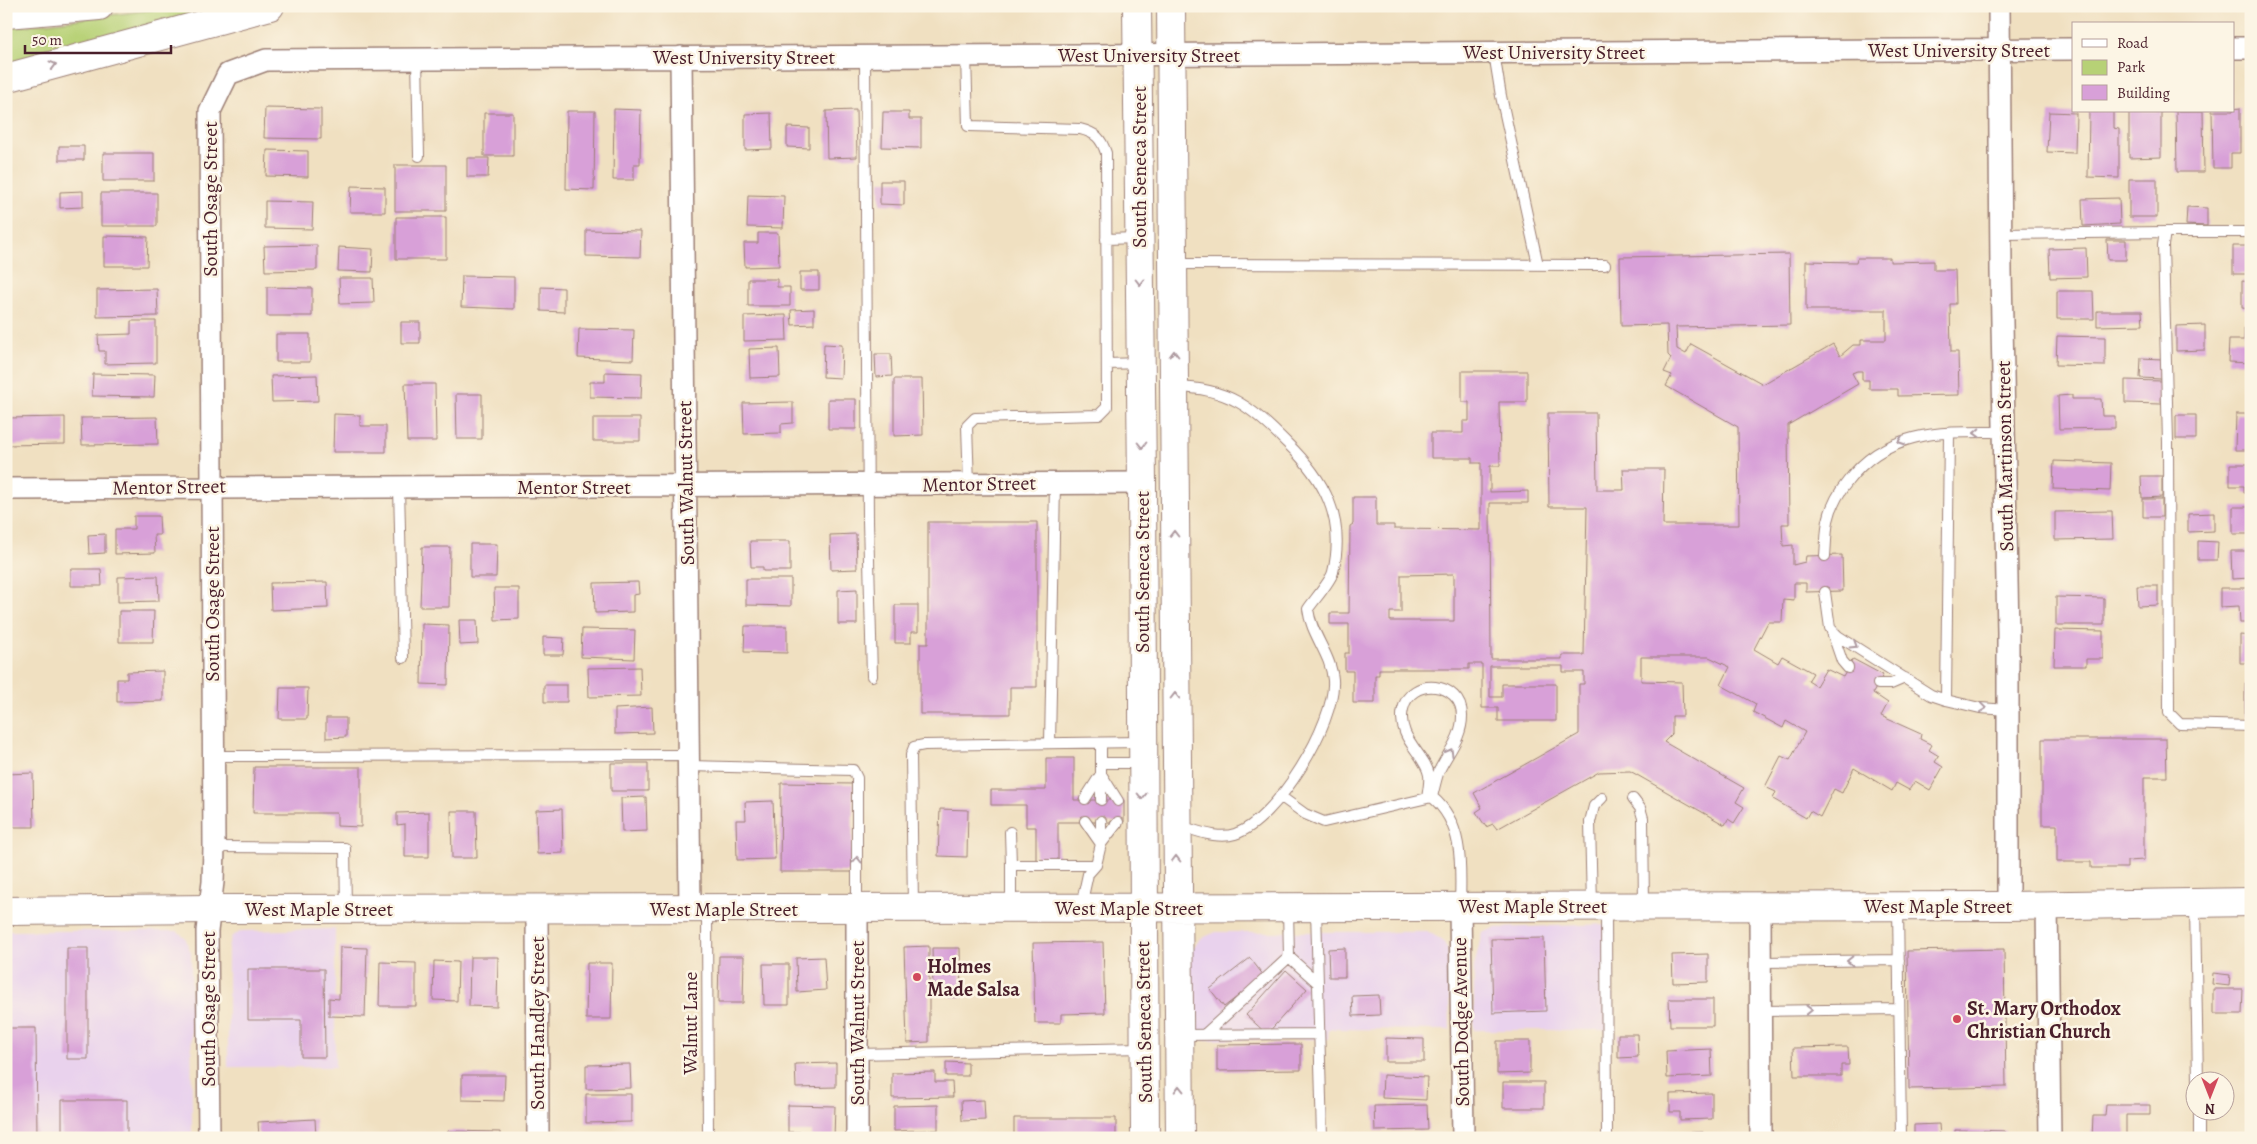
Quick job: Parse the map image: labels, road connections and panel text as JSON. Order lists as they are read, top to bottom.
{
  "streets": {
    "main road": ["South Seneca Street", "West Maple Street"],
    "street": [
      "West University Street",
      "South Osage Street",
      "South Martinson Street",
      "South Walnut Street",
      "Mentor Street",
      "South Dodge Avenue",
      "South Handley Street"
    ],
    "lane": ["Walnut Lane"]
  },
  "crossings": [
    ["West University Street", "South Seneca Street"],
    ["West University Street", "South Osage Street"],
    ["West University Street", "South Martinson Street"],
    ["West University Street", "South Walnut Street"],
    ["South Seneca Street", "Mentor Street"],
    ["South Seneca Street", "West Maple Street"],
    ["South Osage Street", "Mentor Street"],
    ["South Osage Street", "West Maple Street"],
    ["South Martinson Street", "West Maple Street"],
    ["South Walnut Street", "Mentor Street"],
    ["South Walnut Street", "West Maple Street"],
    ["South Walnut Street", "Walnut Lane"],
    ["West Maple Street", "South Dodge Avenue"],
    ["West Maple Street", "South Handley Street"],
    ["West Maple Street", "Walnut Lane"]
  ],
  "places": ["Holmes Made Salsa", "St. Mary Orthodox Christian Church"],
  "legend": ["Road", "Park", "Building"],
  "scale_bar": "50 m",
  "north": "bottom"
}
